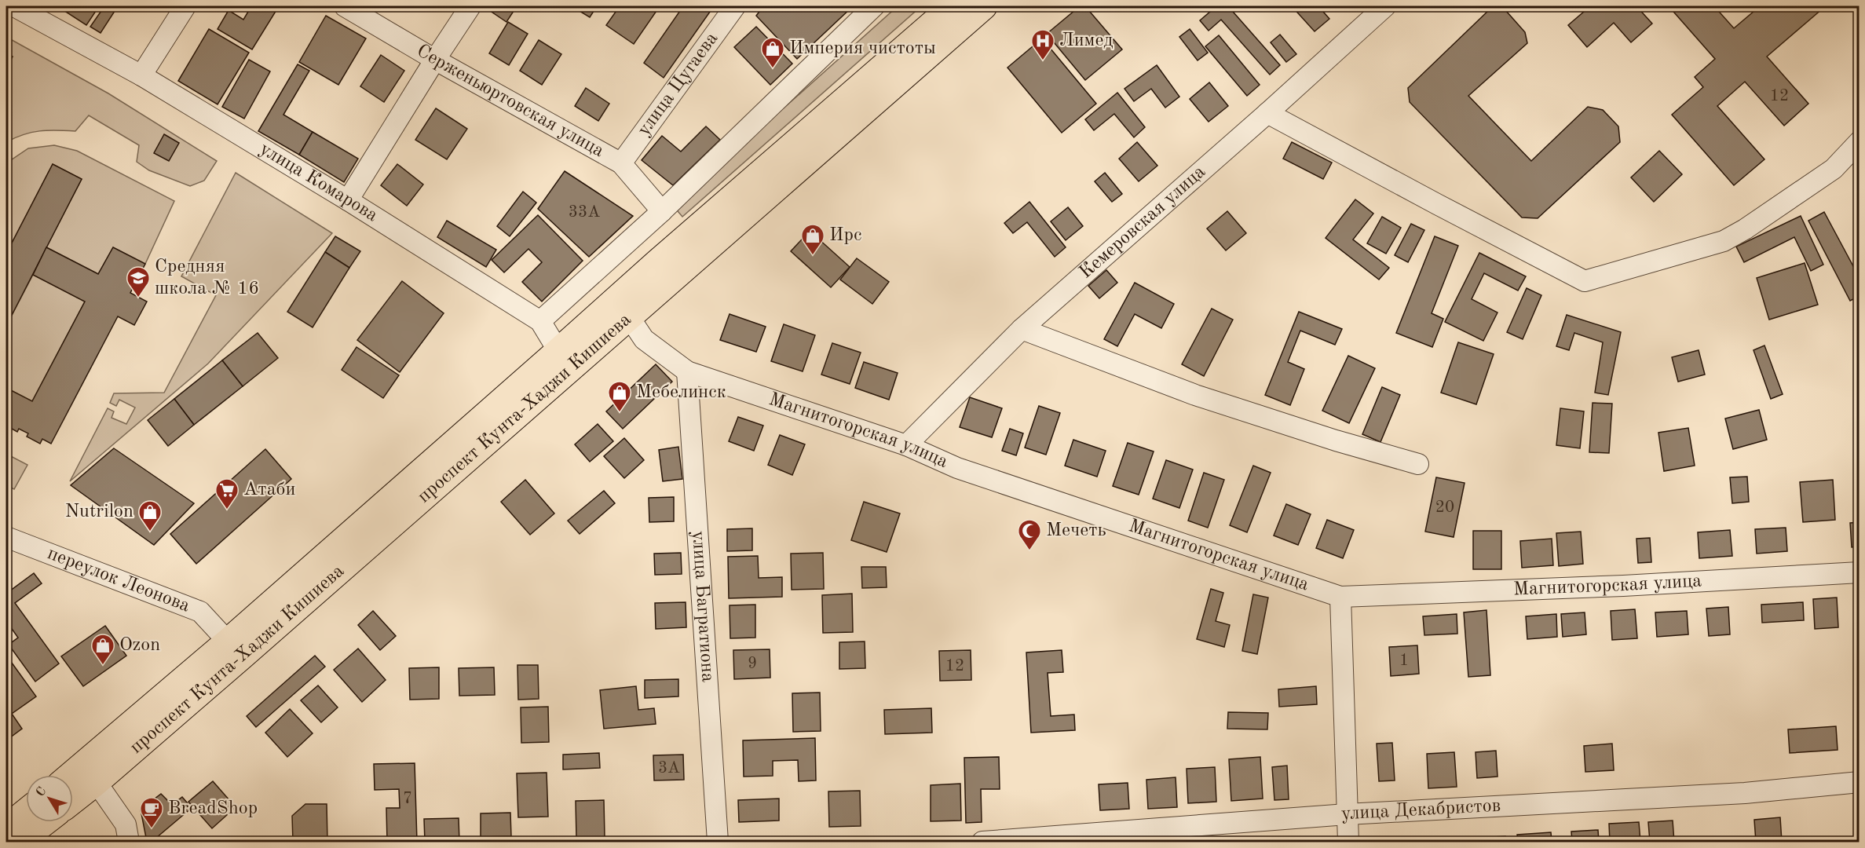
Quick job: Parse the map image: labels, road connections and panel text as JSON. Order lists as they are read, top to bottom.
{
  "streets": {
    "main road": ["проспект Кунта-Хаджи Кишиева"],
    "street": [
      "улица Цугаева",
      "Серженьюртовская улица",
      "улица Комарова",
      "Кемеровская улица",
      "Магнитогорская улица",
      "переулок Леонова",
      "улица Багратиона",
      "улица Декабристов"
    ]
  },
  "crossings": [
    ["улица Цугаева", "Серженьюртовская улица"],
    ["улица Комарова", "проспект Кунта-Хаджи Кишиева"],
    ["Кемеровская улица", "Магнитогорская улица"],
    ["проспект Кунта-Хаджи Кишиева", "Магнитогорская улица"],
    ["проспект Кунта-Хаджи Кишиева", "переулок Леонова"],
    ["Магнитогорская улица", "улица Багратиона"]
  ],
  "places": {
    "hospital": ["Лимед"],
    "shop": [
      "Империя чистоты",
      "Ирс",
      "Мебелинск",
      "Nutrilon",
      "Ozon"
    ],
    "school or university": ["Средняя школа № 16"],
    "supermarket": ["Атаби"],
    "mosque": ["Мечеть"],
    "cafe": ["BreadShop"]
  },
  "house_numbers": [
    "12",
    "33А",
    "20",
    "1",
    "9",
    "12",
    "3А",
    "7"
  ],
  "north": "top left"
}
